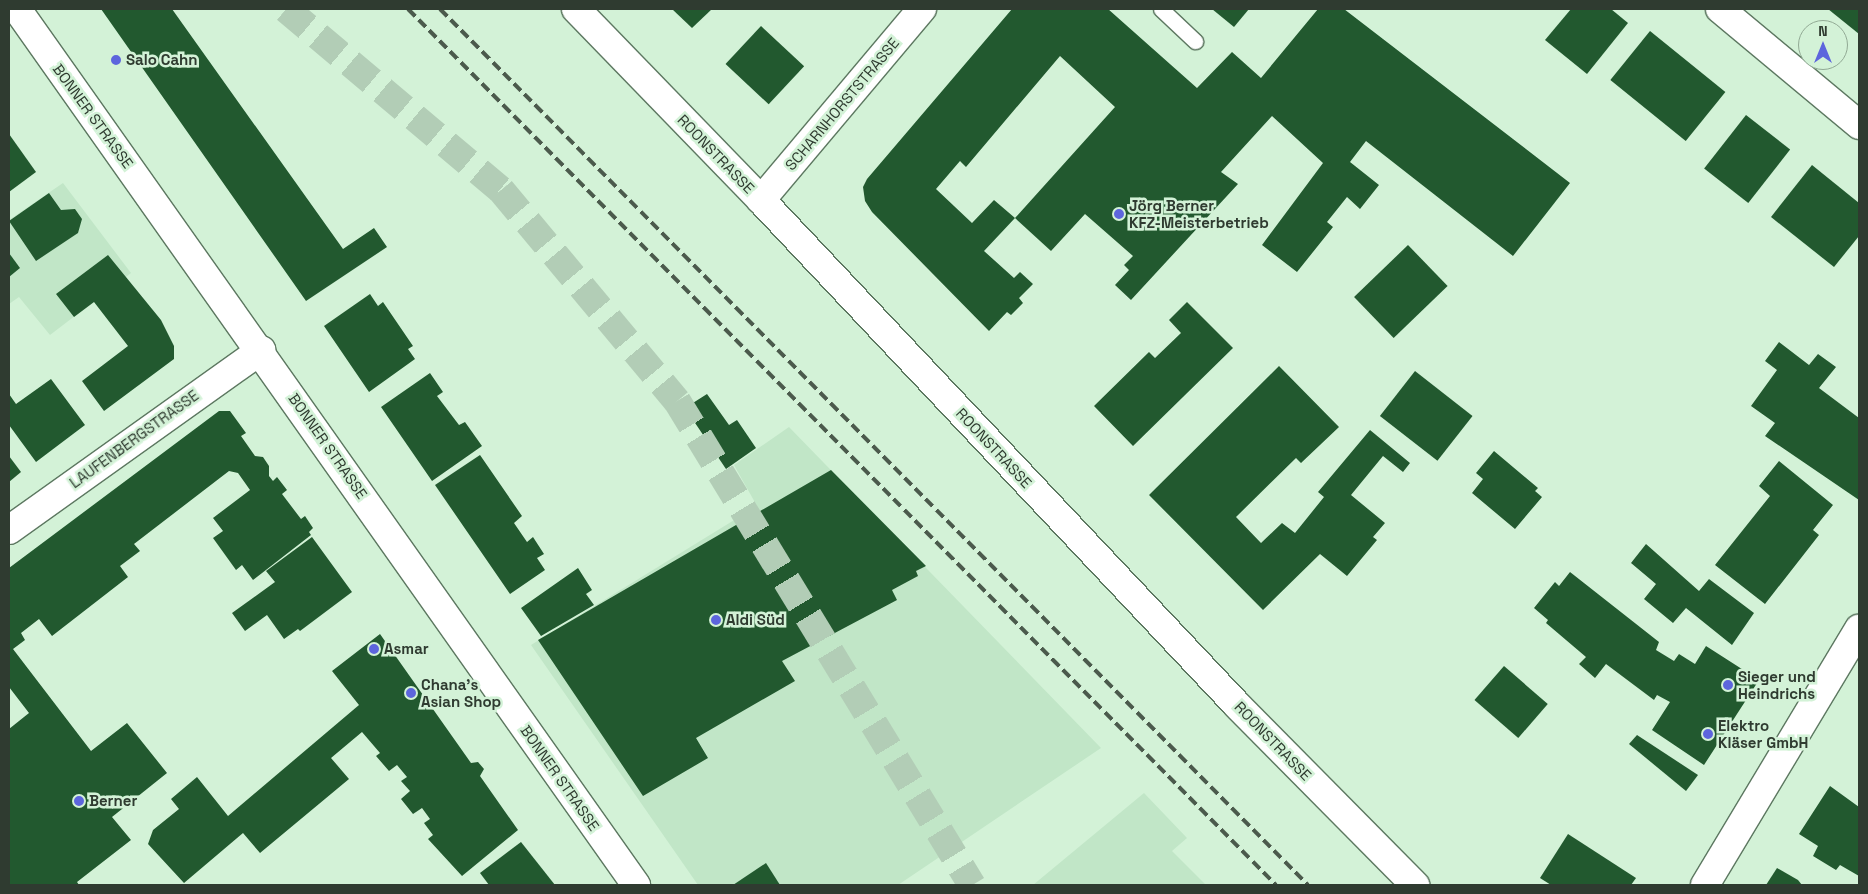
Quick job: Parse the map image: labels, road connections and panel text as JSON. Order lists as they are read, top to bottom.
{
  "streets": {
    "street": [
      "SCHARNHORSTSTRASSE",
      "BONNER STRASSE",
      "ROONSTRASSE",
      "LAUFENBERGSTRASSE"
    ]
  },
  "crossings": [
    ["SCHARNHORSTSTRASSE", "ROONSTRASSE"],
    ["BONNER STRASSE", "LAUFENBERGSTRASSE"]
  ],
  "places": [
    "Salo Cahn",
    "Jörg Berner KFZ-Meisterbetrieb",
    "Aldi Süd",
    "Asmar",
    "Sieger und Heindrichs",
    "Chana's Asian Shop",
    "Elektro Kläser GmbH",
    "Berner"
  ],
  "north": "top"
}
